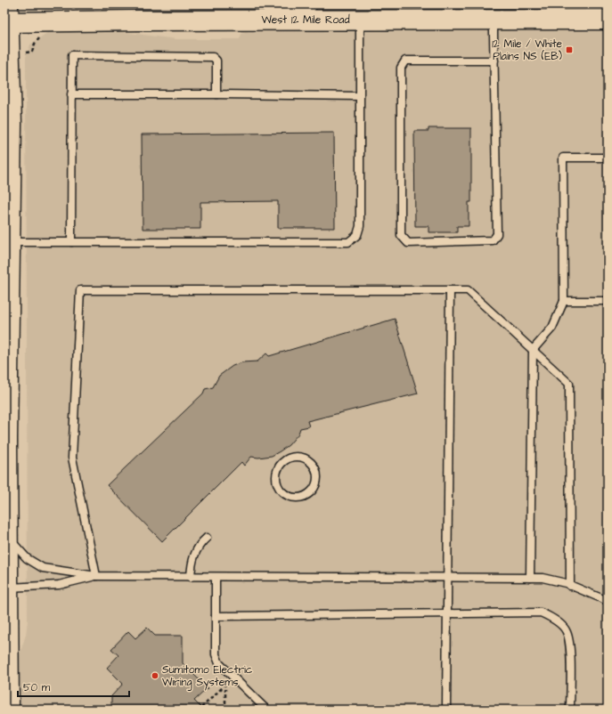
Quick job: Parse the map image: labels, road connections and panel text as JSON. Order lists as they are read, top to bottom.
{
  "streets": {
    "main road": ["West 12 Mile Road"]
  },
  "places": {
    "transit": ["12 Mile / White Plains NS (EB)"],
    "other": ["Sumitomo Electric Wiring Systems"]
  },
  "scale_bar": "50 m"
}
